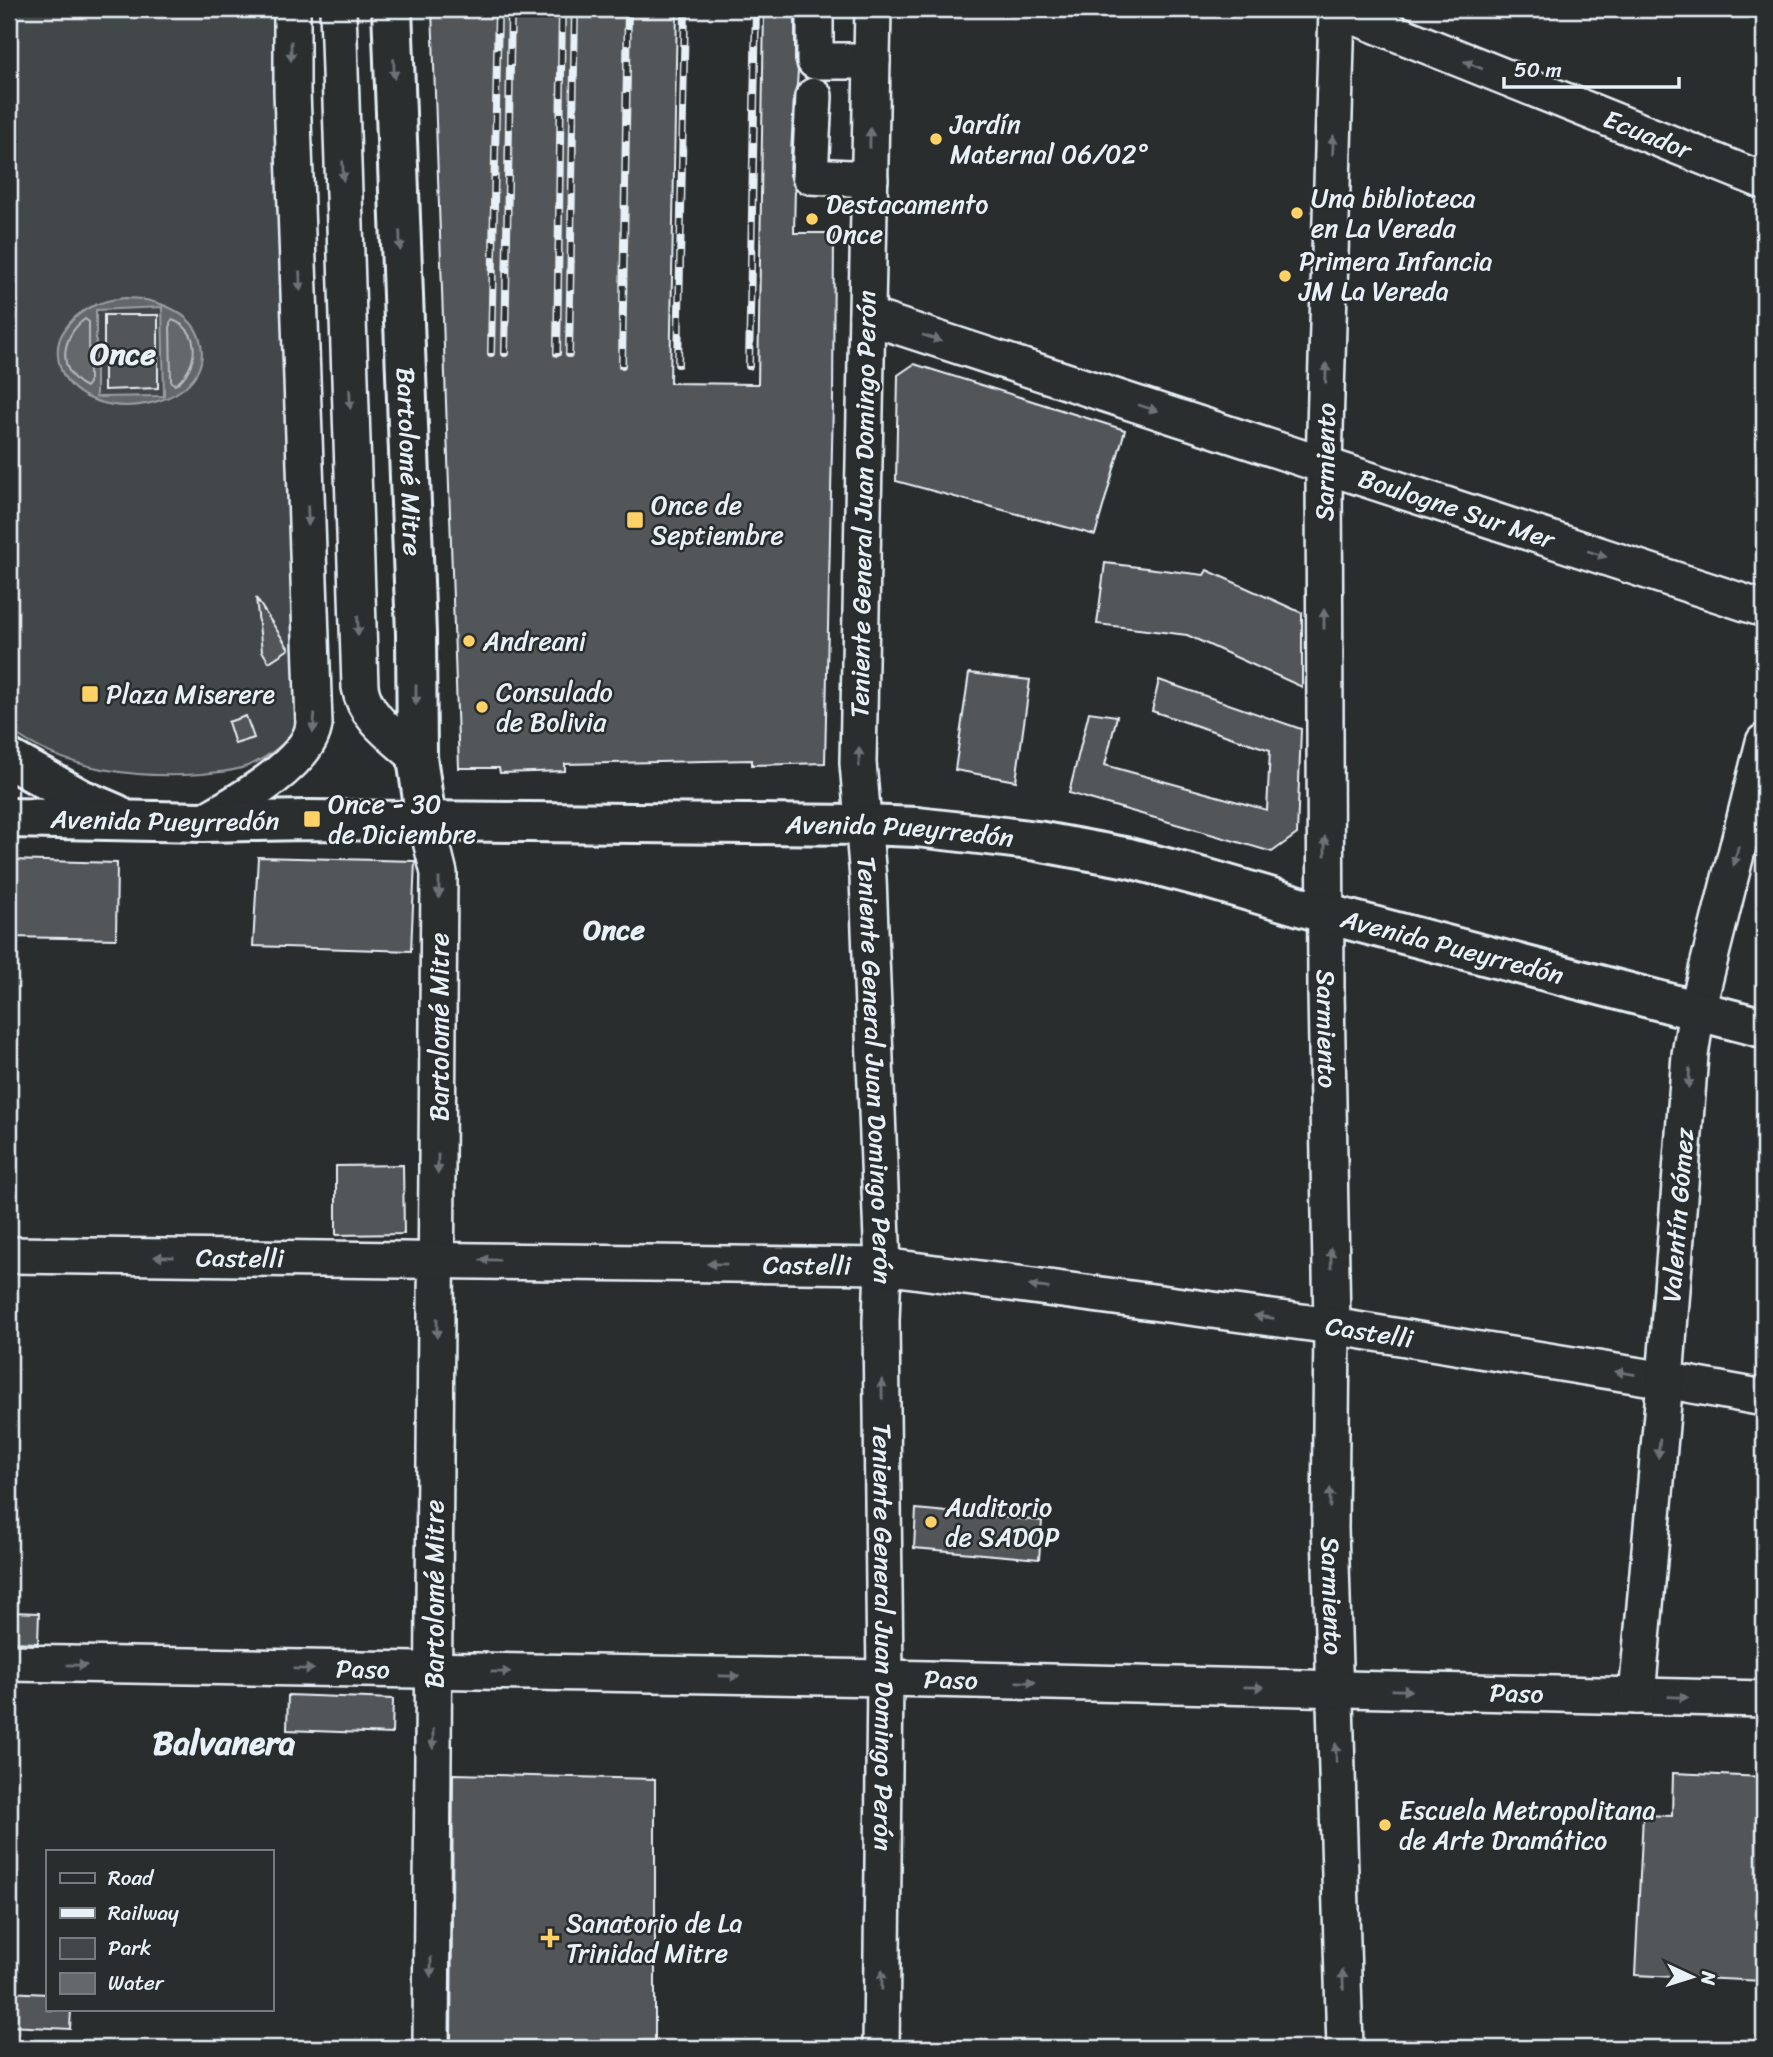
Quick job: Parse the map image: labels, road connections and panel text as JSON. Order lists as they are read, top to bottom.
{
  "streets": {
    "main road": ["Bartolomé Mitre", "Avenida Pueyrredón"],
    "street": [
      "Ecuador",
      "Sarmiento",
      "Teniente General Juan Domingo Perón",
      "Boulogne Sur Mer",
      "Valentín Gómez",
      "Castelli",
      "Paso"
    ]
  },
  "crossings": [
    ["Ecuador", "Sarmiento"],
    ["Sarmiento", "Boulogne Sur Mer"],
    ["Sarmiento", "Avenida Pueyrredón"],
    ["Sarmiento", "Castelli"],
    ["Sarmiento", "Paso"],
    ["Bartolomé Mitre", "Avenida Pueyrredón"],
    ["Bartolomé Mitre", "Castelli"],
    ["Bartolomé Mitre", "Paso"],
    ["Teniente General Juan Domingo Perón", "Boulogne Sur Mer"],
    ["Teniente General Juan Domingo Perón", "Avenida Pueyrredón"],
    ["Teniente General Juan Domingo Perón", "Castelli"],
    ["Teniente General Juan Domingo Perón", "Paso"],
    ["Avenida Pueyrredón", "Valentín Gómez"],
    ["Valentín Gómez", "Castelli"],
    ["Valentín Gómez", "Paso"]
  ],
  "one_way": [
    "Ecuador",
    "Sarmiento",
    "Bartolomé Mitre",
    "Teniente General Juan Domingo Perón",
    "Boulogne Sur Mer",
    "Valentín Gómez",
    "Castelli",
    "Paso"
  ],
  "districts": ["Once", "Once", "Balvanera"],
  "places": {
    "other": [
      "Jardín Maternal 06/02°",
      "Una biblioteca en La Vereda",
      "Destacamento Once",
      "Primera Infancia JM La Vereda",
      "Andreani",
      "Consulado de Bolivia",
      "Auditorio de SADOP",
      "Escuela Metropolitana de Arte Dramático"
    ],
    "transit": ["Once de Septiembre", "Plaza Miserere", "Once - 30 de Diciembre"],
    "health": ["Sanatorio de La Trinidad Mitre"]
  },
  "legend": [
    "Road",
    "Railway",
    "Park",
    "Water"
  ],
  "scale_bar": "50 m",
  "north": "right"
}
